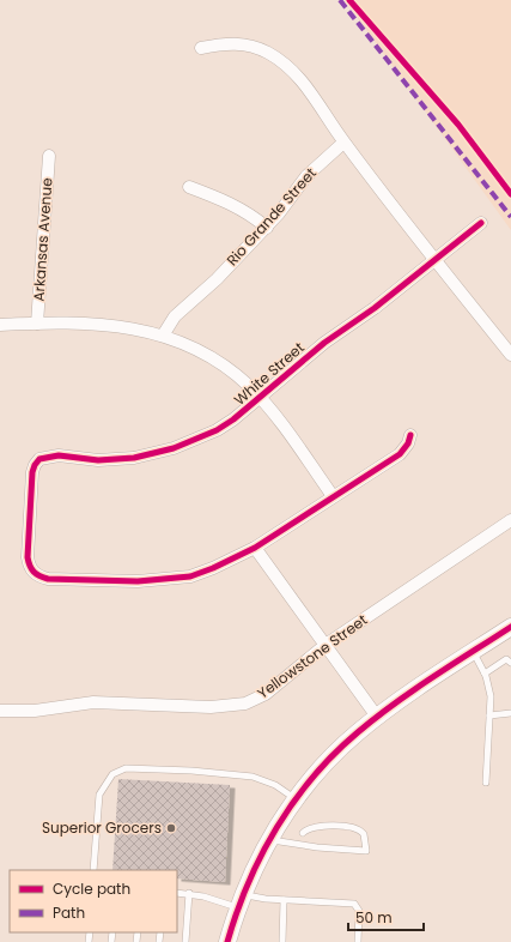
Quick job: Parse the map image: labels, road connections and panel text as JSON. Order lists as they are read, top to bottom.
{
  "streets": {
    "street": [
      "Rio Grande Street",
      "Arkansas Avenue",
      "White Street",
      "Yellowstone Street"
    ]
  },
  "places": ["Superior Grocers"],
  "legend": ["Cycle path", "Path"],
  "scale_bar": "50 m"
}
